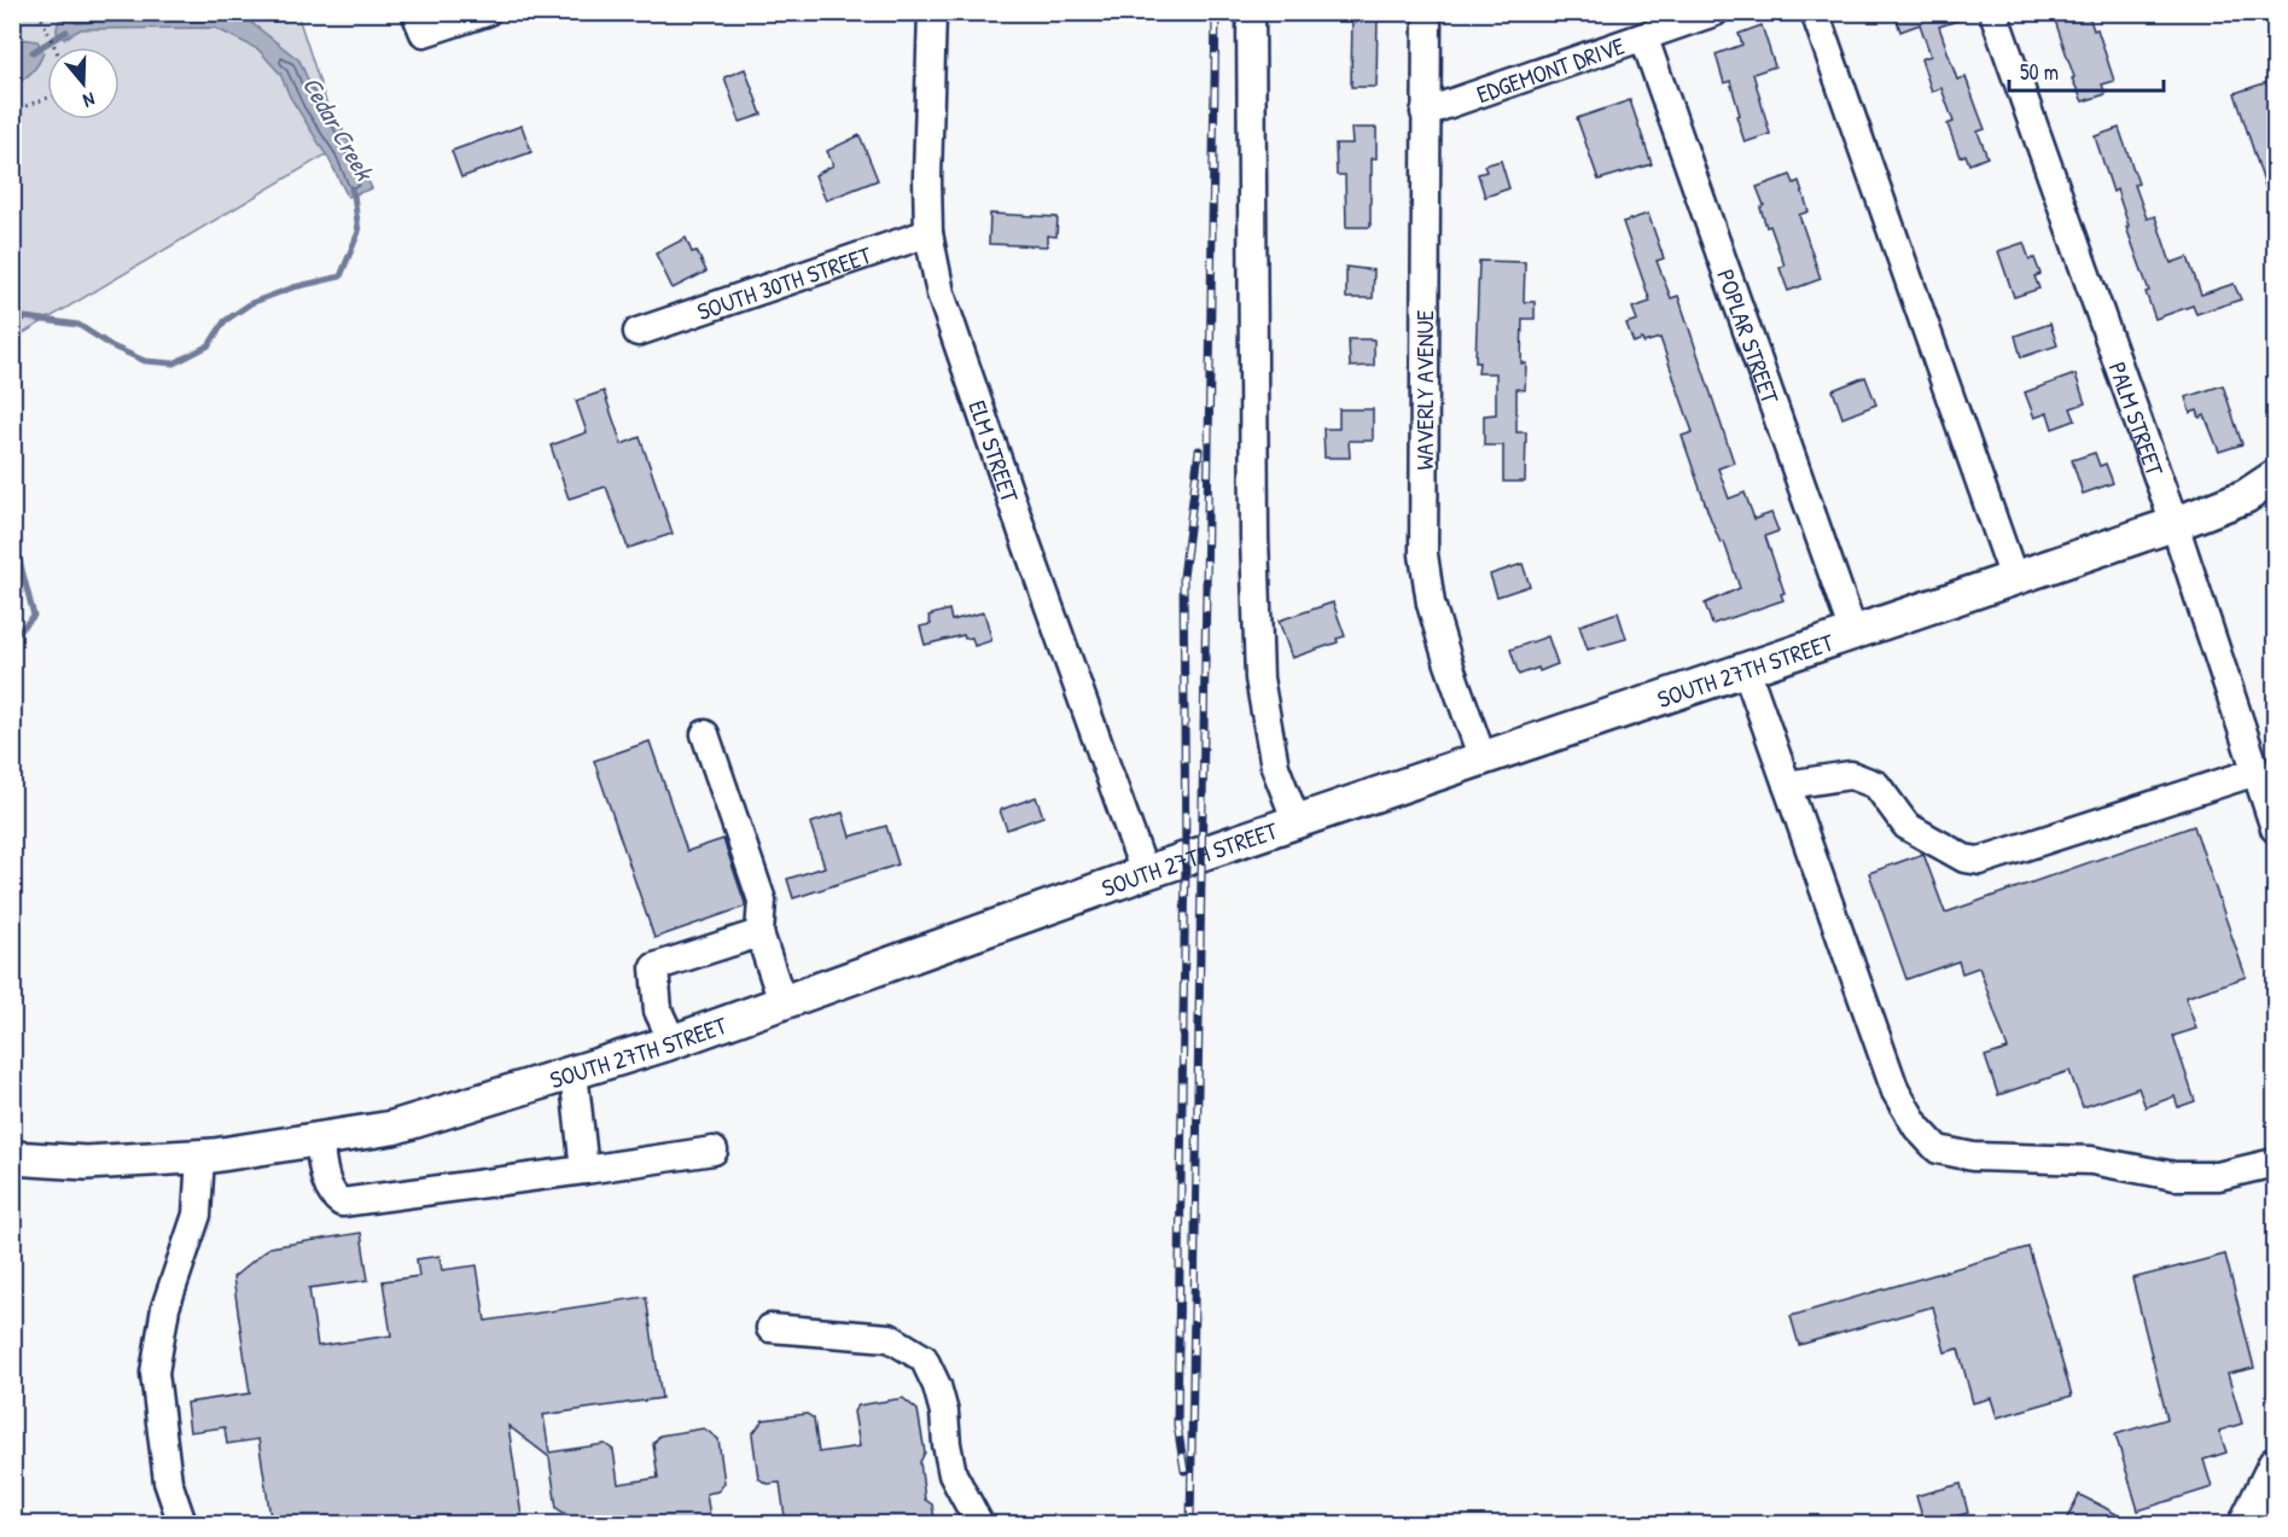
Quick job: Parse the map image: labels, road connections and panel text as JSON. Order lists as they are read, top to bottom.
{
  "streets": {
    "main road": ["SOUTH 27TH STREET"],
    "street": [
      "EDGEMONT DRIVE",
      "SOUTH 30TH STREET",
      "POPLAR STREET",
      "WAVERLY AVENUE",
      "PALM STREET",
      "ELM STREET"
    ]
  },
  "crossings": [
    ["EDGEMONT DRIVE", "POPLAR STREET"],
    ["EDGEMONT DRIVE", "WAVERLY AVENUE"],
    ["SOUTH 30TH STREET", "ELM STREET"],
    ["POPLAR STREET", "SOUTH 27TH STREET"],
    ["WAVERLY AVENUE", "SOUTH 27TH STREET"],
    ["PALM STREET", "SOUTH 27TH STREET"],
    ["ELM STREET", "SOUTH 27TH STREET"]
  ],
  "water": ["Cedar Creek"],
  "scale_bar": "50 m",
  "north": "bottom"
}
